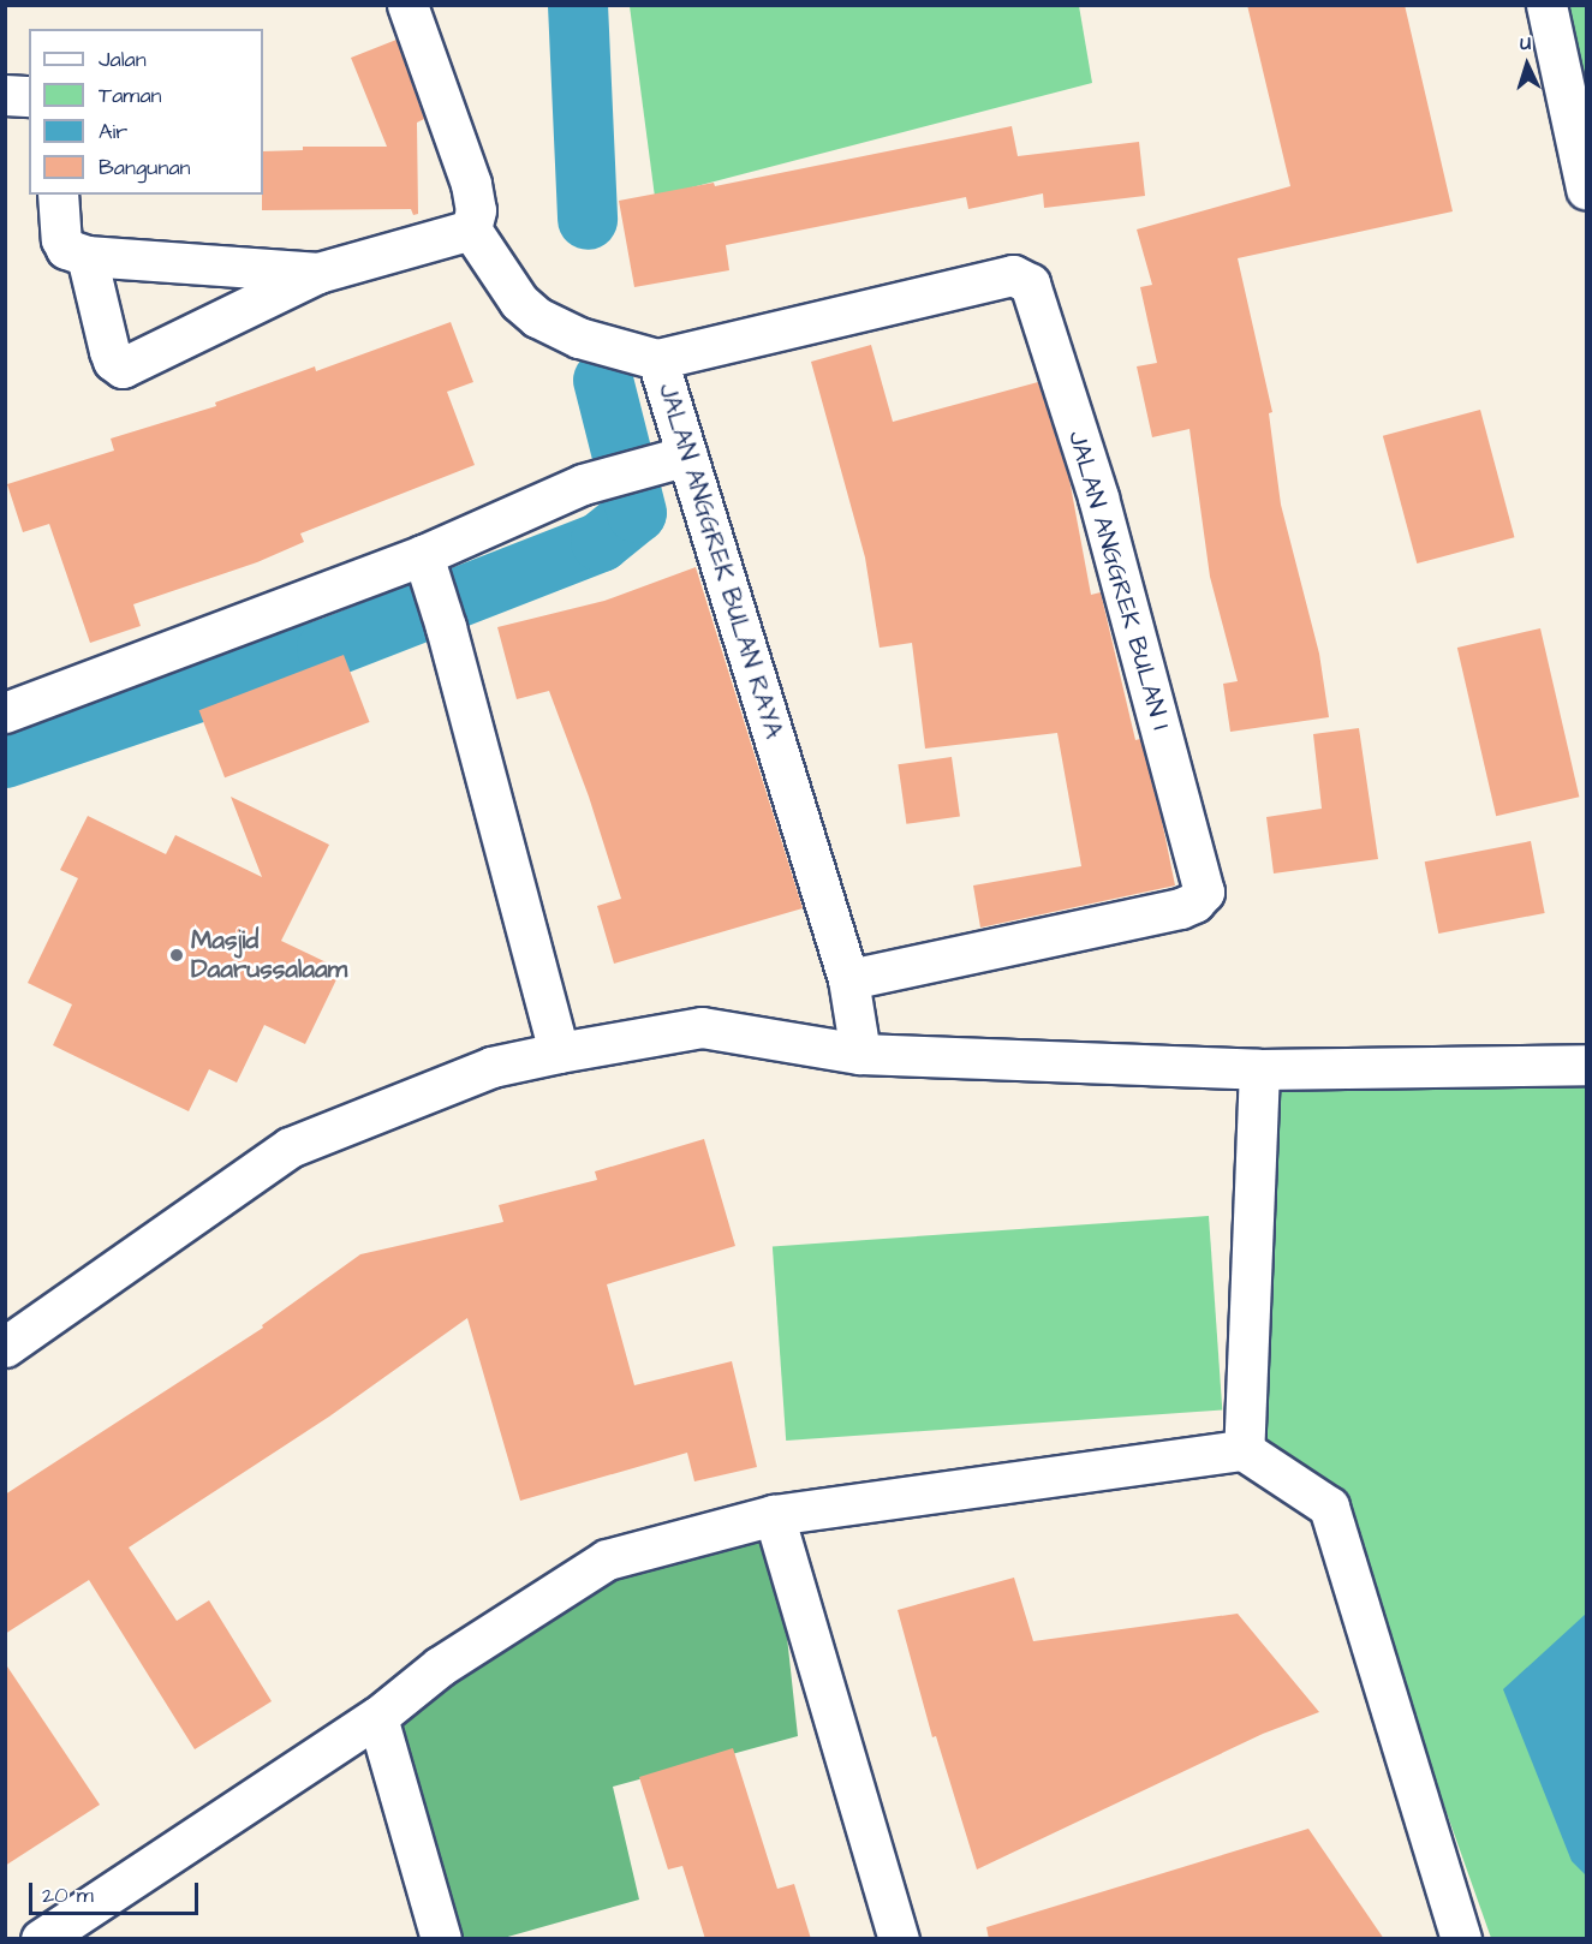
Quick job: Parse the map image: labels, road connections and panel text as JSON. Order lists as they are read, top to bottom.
{
  "streets": {
    "street": ["JALAN ANGGREK BULAN RAYA", "JALAN ANGGREK BULAN I"]
  },
  "crossings": [
    ["JALAN ANGGREK BULAN RAYA", "JALAN ANGGREK BULAN I"]
  ],
  "places": ["Masjid Daarussalaam"],
  "legend": [
    "Jalan",
    "Taman",
    "Air",
    "Bangunan"
  ],
  "scale_bar": "20 m",
  "north": "top"
}
